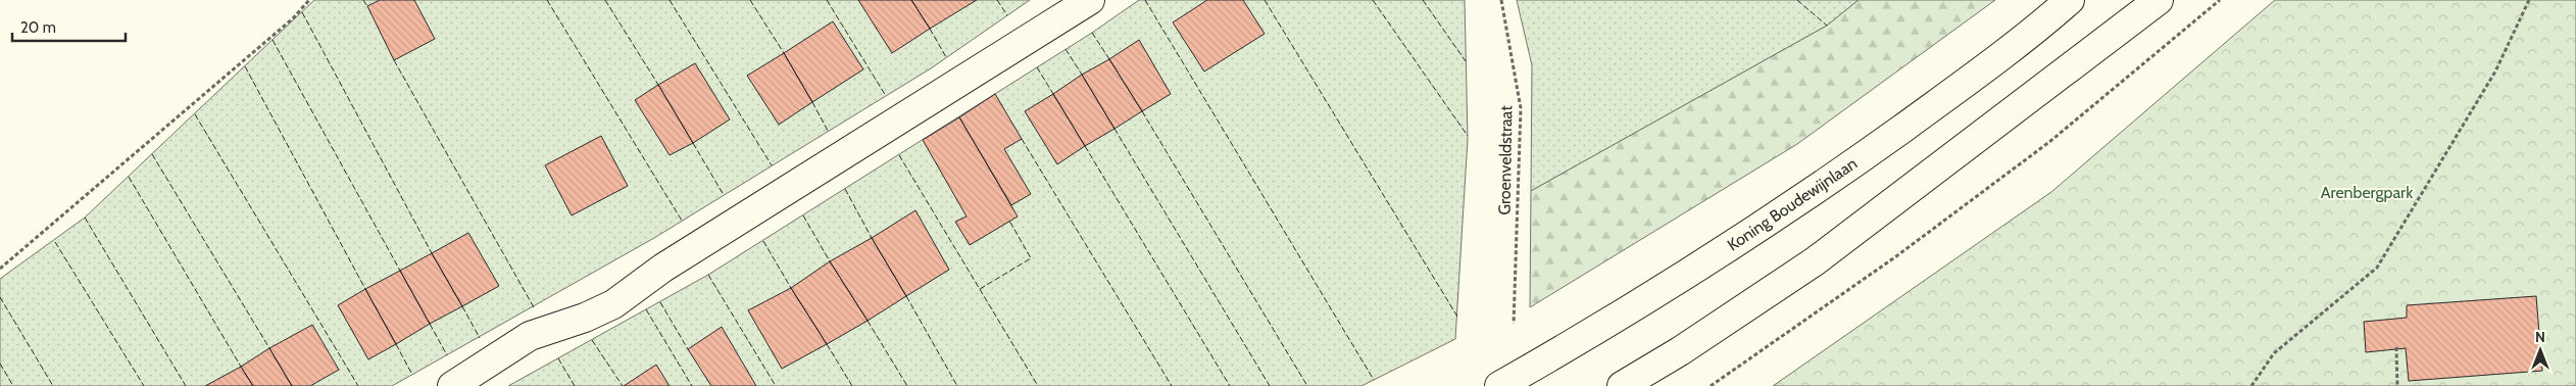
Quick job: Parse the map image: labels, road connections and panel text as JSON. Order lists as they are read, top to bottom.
{
  "streets": {
    "main road": ["Koning Boudewijnlaan"],
    "path": ["Groenveldstraat"]
  },
  "parks": ["Arenbergpark"],
  "scale_bar": "20 m",
  "north": "top"
}
